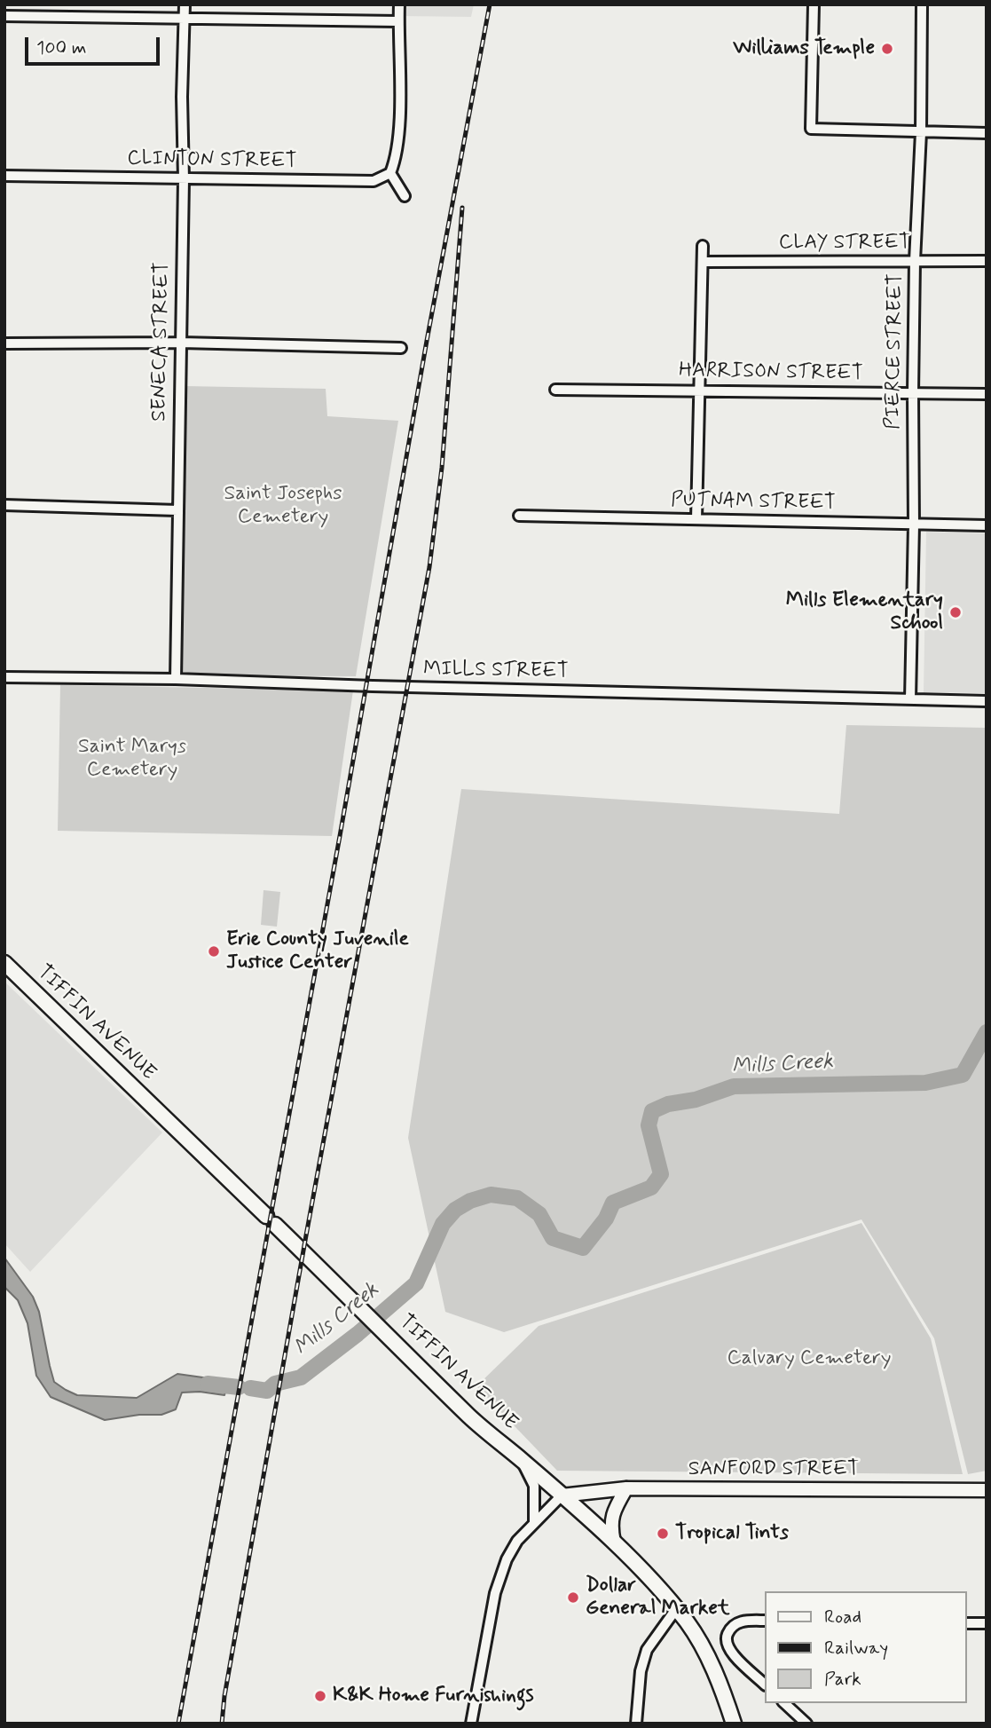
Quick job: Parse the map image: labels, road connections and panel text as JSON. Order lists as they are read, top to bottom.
{
  "streets": {
    "main road": ["TIFFIN AVENUE", "SANFORD STREET"],
    "street": [
      "CLINTON STREET",
      "CLAY STREET",
      "SENECA STREET",
      "PIERCE STREET",
      "HARRISON STREET",
      "PUTNAM STREET",
      "MILLS STREET"
    ]
  },
  "crossings": [
    ["CLINTON STREET", "SENECA STREET"],
    ["CLAY STREET", "PIERCE STREET"],
    ["SENECA STREET", "MILLS STREET"],
    ["PIERCE STREET", "HARRISON STREET"],
    ["PIERCE STREET", "PUTNAM STREET"],
    ["PIERCE STREET", "MILLS STREET"],
    ["TIFFIN AVENUE", "SANFORD STREET"]
  ],
  "water": ["Mills Creek"],
  "parks": ["Saint Josephs Cemetery", "Saint Marys Cemetery", "Calvary Cemetery"],
  "places": [
    "Williams Temple",
    "Mills Elementary School",
    "Erie County Juvenile Justice Center",
    "Tropical Tints",
    "Dollar General Market",
    "K&K Home Furnishings"
  ],
  "legend": ["Road", "Railway", "Park"],
  "scale_bar": "100 m"
}
